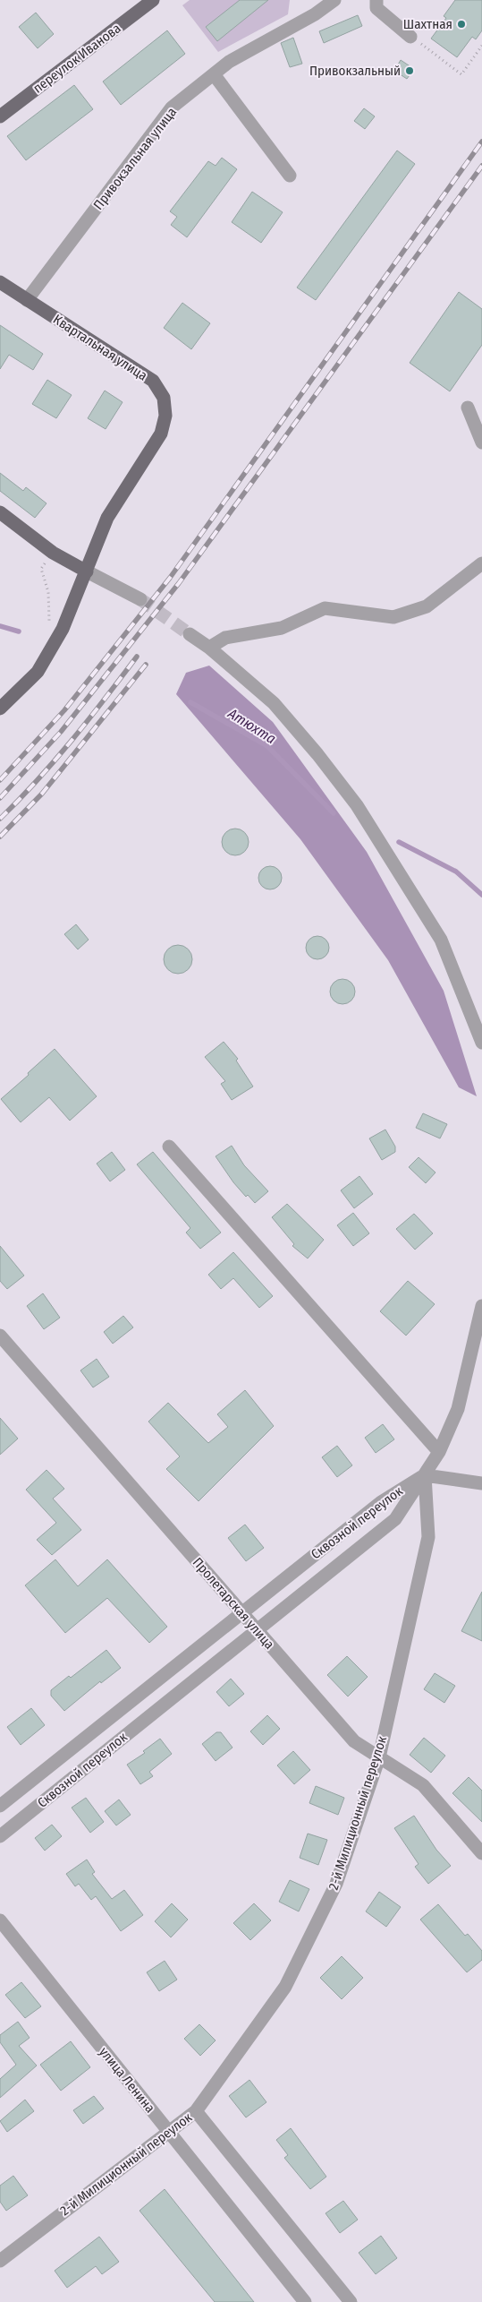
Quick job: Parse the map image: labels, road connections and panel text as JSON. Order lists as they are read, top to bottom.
{
  "streets": {
    "main road": ["переулок Иванова", "Квартальная улица"],
    "street": [
      "Привокзальная улица",
      "Сквозной переулок",
      "Пролетарская улица",
      "2-й Милиционный переулок",
      "улица Ленина"
    ]
  },
  "crossings": [
    ["Привокзальная улица", "Квартальная улица"],
    ["Сквозной переулок", "Пролетарская улица"],
    ["Сквозной переулок", "2-й Милиционный переулок"],
    ["Пролетарская улица", "2-й Милиционный переулок"],
    ["2-й Милиционный переулок", "улица Ленина"]
  ],
  "water": ["Атюхта"],
  "places": ["Шахтная", "Привокзальный"]
}
